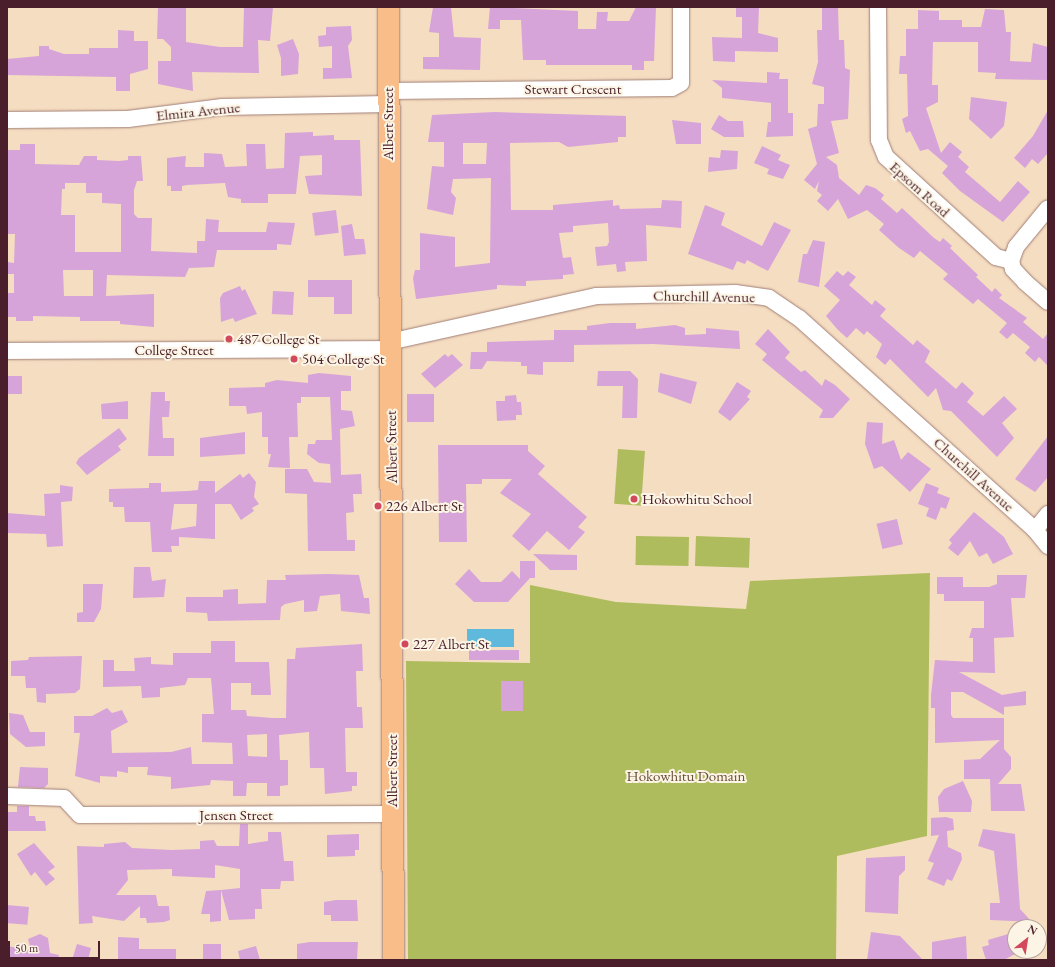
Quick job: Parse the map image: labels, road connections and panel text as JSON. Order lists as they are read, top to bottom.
{
  "streets": {
    "main road": ["Albert Street"],
    "street": [
      "Stewart Crescent",
      "Elmira Avenue",
      "Epsom Road",
      "Churchill Avenue",
      "College Street",
      "Jensen Street"
    ]
  },
  "crossings": [
    ["Stewart Crescent", "Elmira Avenue"],
    ["Stewart Crescent", "Albert Street"],
    ["Elmira Avenue", "Albert Street"],
    ["Albert Street", "Churchill Avenue"],
    ["Albert Street", "College Street"],
    ["Albert Street", "Jensen Street"],
    ["Churchill Avenue", "College Street"]
  ],
  "parks": ["Hokowhitu Domain"],
  "places": [
    "487 College St",
    "504 College St",
    "Hokowhitu School",
    "226 Albert St",
    "227 Albert St"
  ],
  "scale_bar": "50 m",
  "north": "top right"
}
